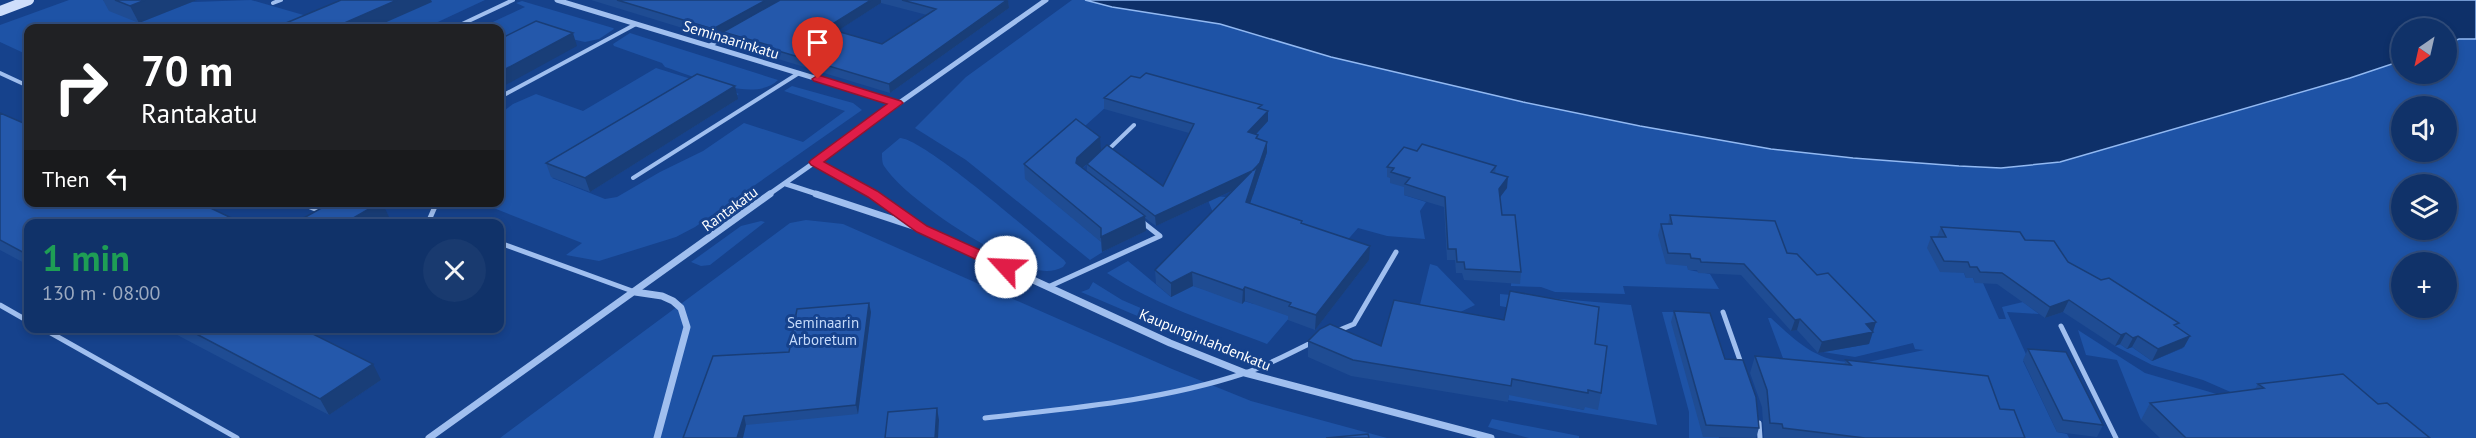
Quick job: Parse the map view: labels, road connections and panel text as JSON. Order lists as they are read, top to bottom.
{
  "streets": {
    "street": ["Seminaarinkatu", "Rantakatu", "Kaupunginlahdenkatu"]
  },
  "crossings": [
    ["Seminaarinkatu", "Rantakatu"],
    ["Rantakatu", "Kaupunginlahdenkatu"]
  ],
  "parks": ["Seminaarin Arboretum"],
  "north": "bottom left",
  "page": {
    "map_buttons": "+",
    "turn": ["70 m", "Rantakatu"],
    "then": "Then",
    "heading": ["1 min", "130 m · 08:00"]
  }
}
